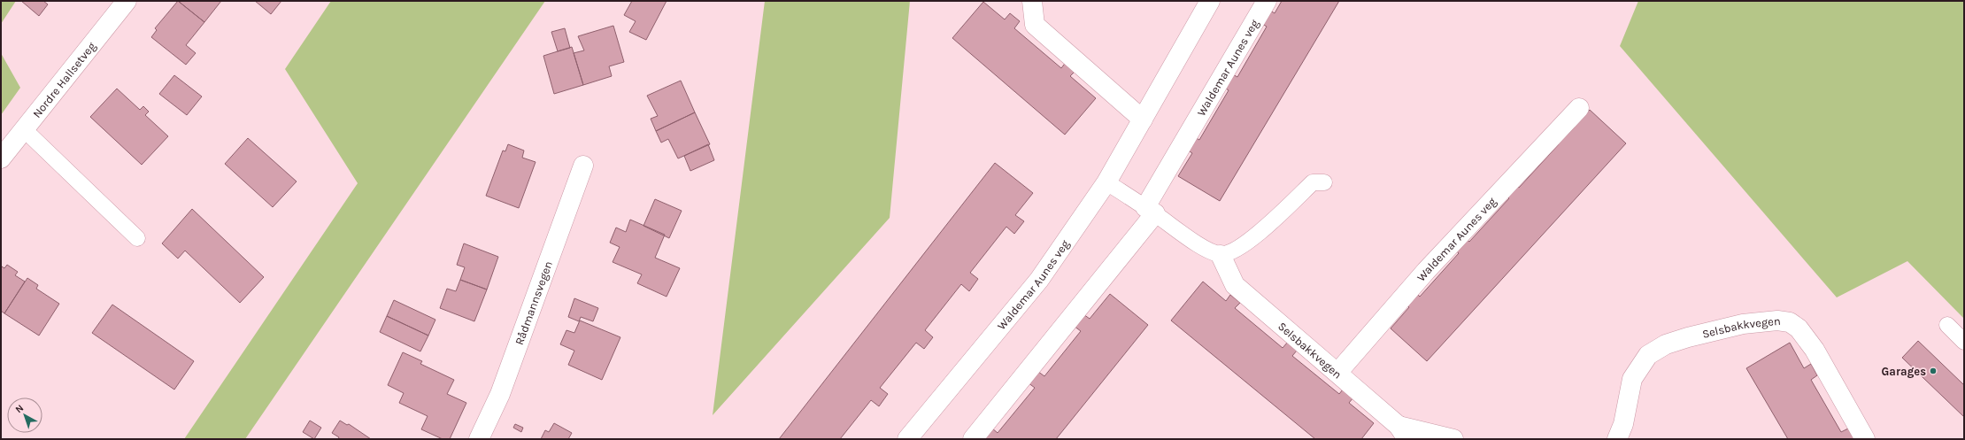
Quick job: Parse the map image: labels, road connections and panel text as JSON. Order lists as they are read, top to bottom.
{
  "streets": {
    "street": [
      "Waldemar Aunes veg",
      "Nordre Hallsetveg",
      "Rådmannsvegen",
      "Selsbakkvegen"
    ]
  },
  "crossings": [
    ["Waldemar Aunes veg", "Selsbakkvegen"]
  ],
  "places": ["Garages"],
  "north": "top left"
}
